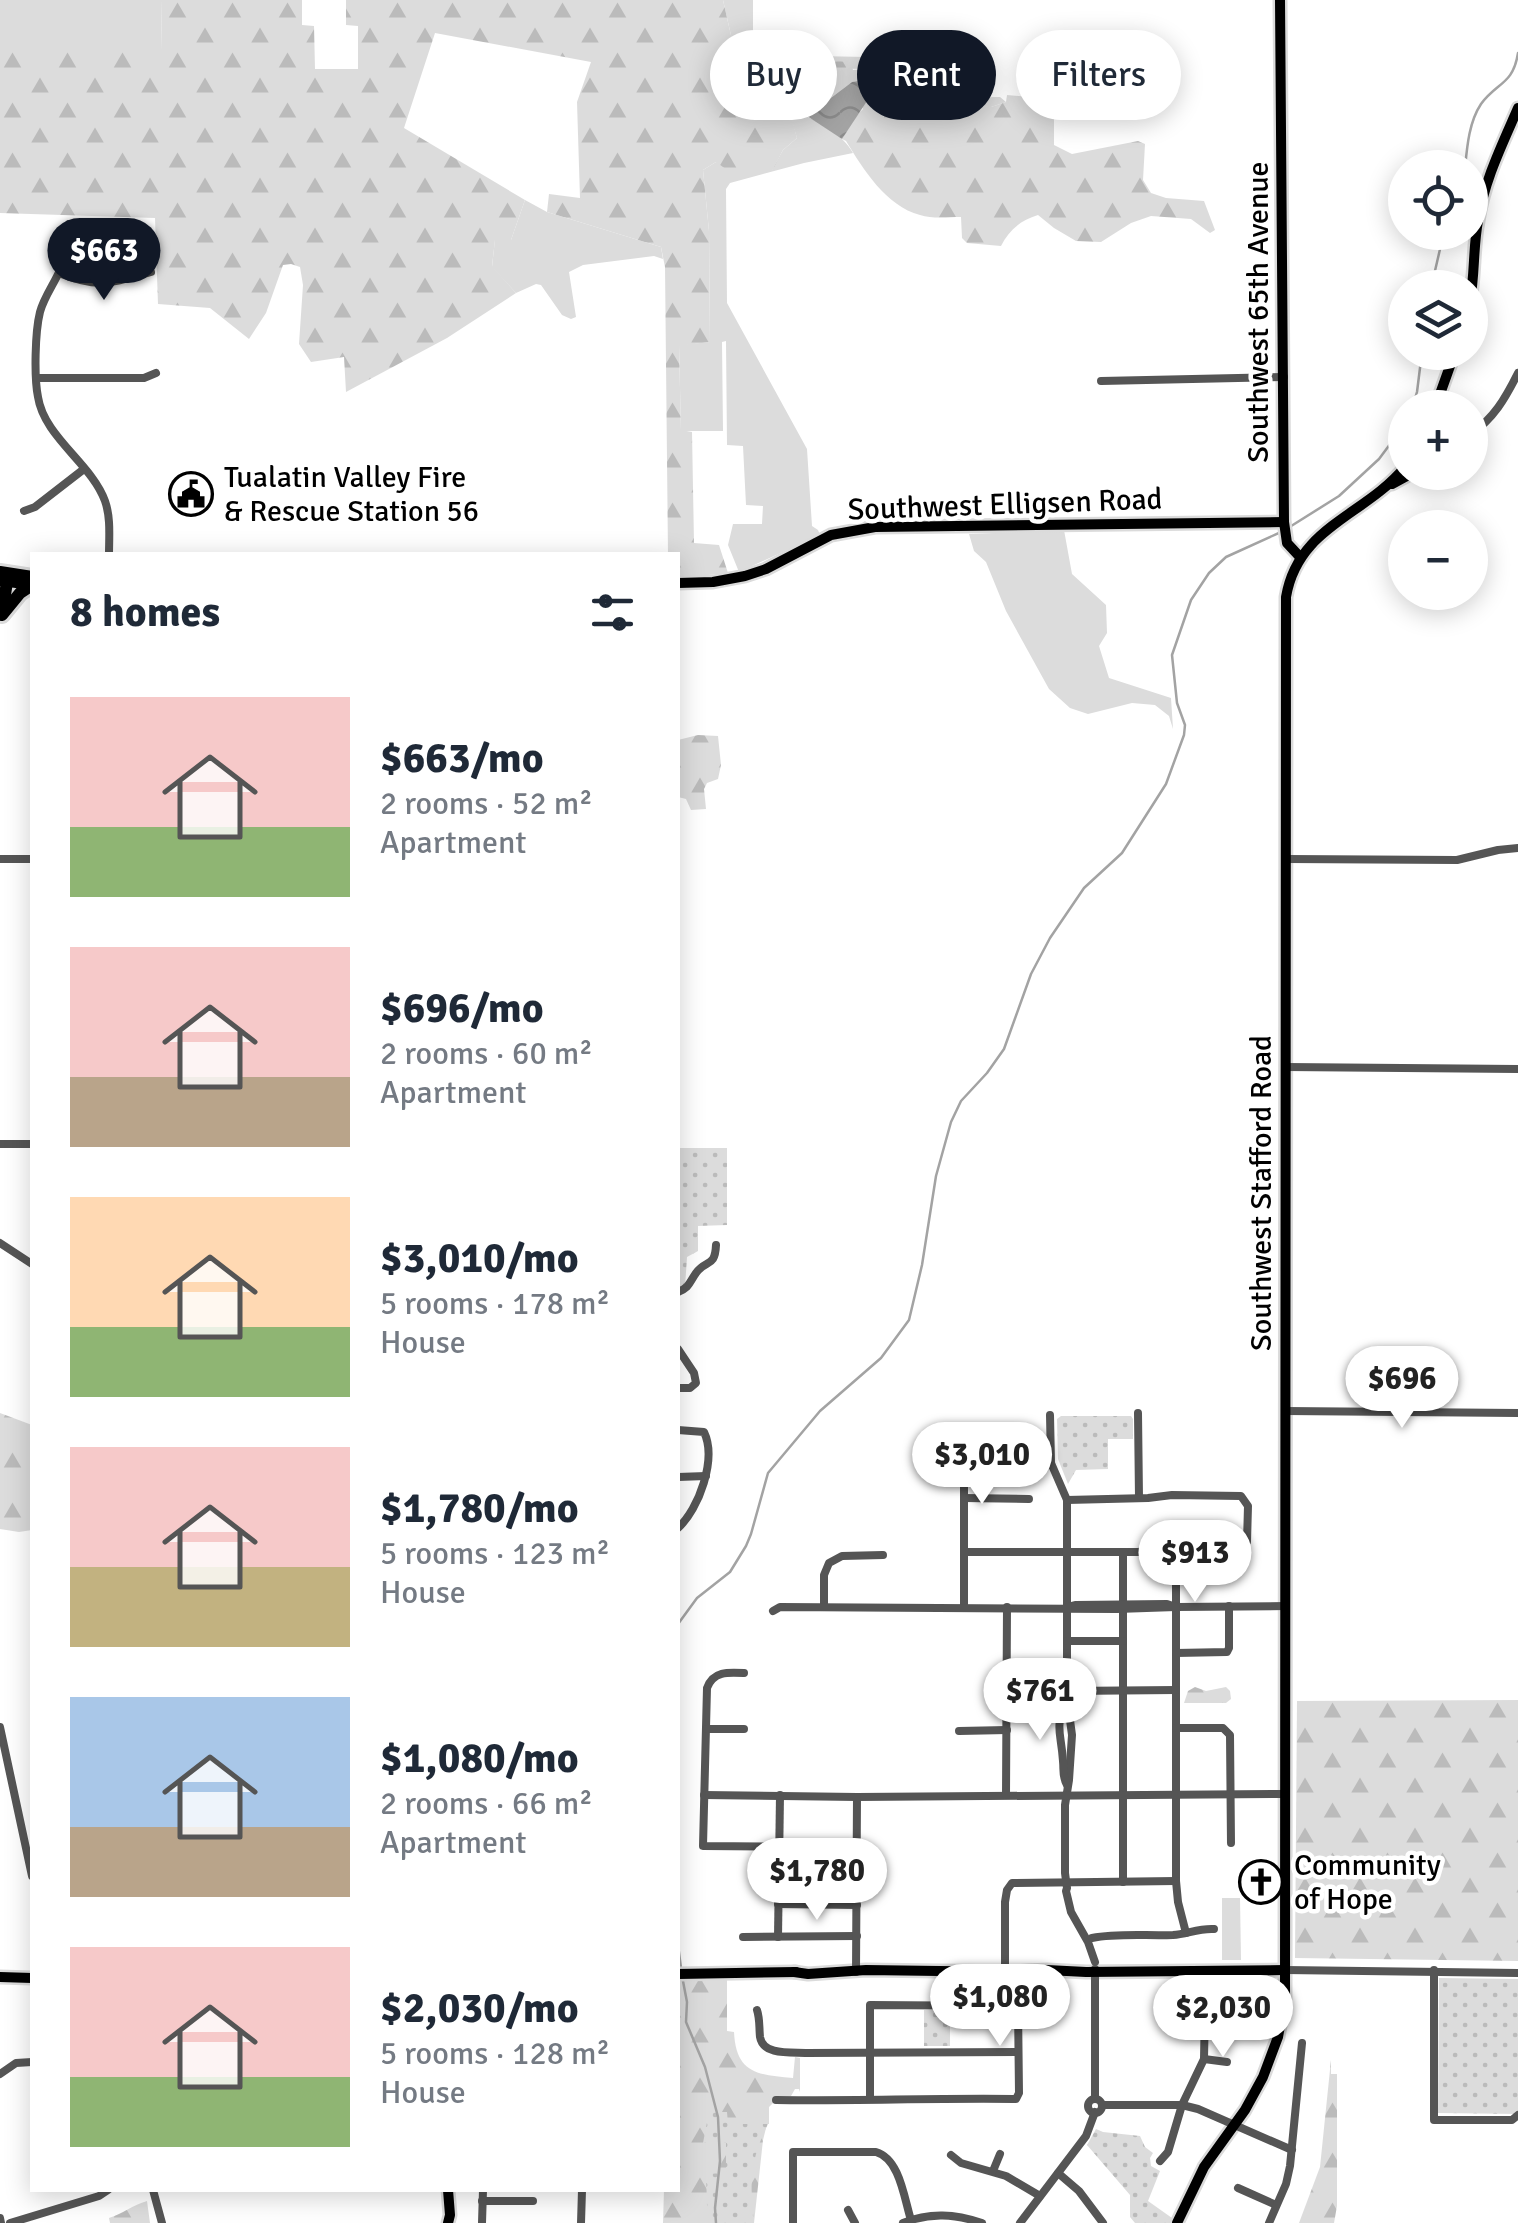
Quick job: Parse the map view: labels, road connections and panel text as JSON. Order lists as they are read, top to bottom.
{
  "streets": {
    "main road": ["Southwest 65th Avenue", "Southwest Elligsen Road", "Southwest Stafford Road"]
  },
  "crossings": [
    ["Southwest 65th Avenue", "Southwest Elligsen Road"],
    ["Southwest 65th Avenue", "Southwest Stafford Road"]
  ],
  "places": {
    "public building": ["Tualatin Valley Fire & Rescue Station 56"],
    "church": ["Community of Hope"]
  },
  "page": {
    "chip": ["Buy", "Rent", "Filters"],
    "map_buttons": ["+", "−"],
    "price": [
      "$663",
      "$696",
      "$3,010",
      "$913",
      "$761",
      "$1,780",
      "$1,080",
      "$2,030"
    ],
    "heading": "8 homes",
    "list": [
      {
        "name": "$663/mo",
        "note": "2 rooms · 52 m² · Apartment"
      },
      {
        "name": "$696/mo",
        "note": "2 rooms · 60 m² · Apartment"
      },
      {
        "name": "$3,010/mo",
        "note": "5 rooms · 178 m² · House"
      },
      {
        "name": "$1,780/mo",
        "note": "5 rooms · 123 m² · House"
      },
      {
        "name": "$1,080/mo",
        "note": "2 rooms · 66 m² · Apartment"
      },
      {
        "name": "$2,030/mo",
        "note": "5 rooms · 128 m² · House"
      }
    ]
  }
}
